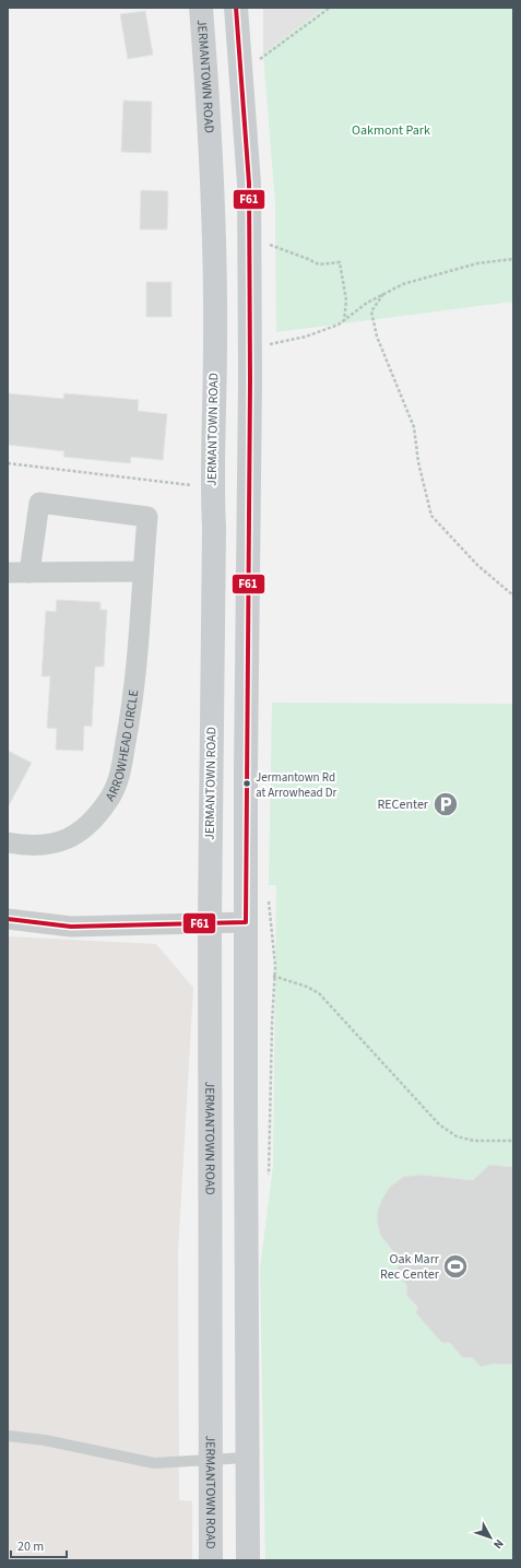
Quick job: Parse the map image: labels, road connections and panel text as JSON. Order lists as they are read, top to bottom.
{
  "streets": {
    "main road": ["JERMANTOWN ROAD"],
    "street": ["ARROWHEAD CIRCLE"]
  },
  "parks": ["Oakmont Park"],
  "places": {
    "other": ["Jermantown Rd at Arrowhead Dr"],
    "parking": ["RECenter"],
    "sports": ["Oak Marr Rec Center"]
  },
  "lines": ["transit line F61"],
  "scale_bar": "20 m",
  "north": "bottom right"
}
